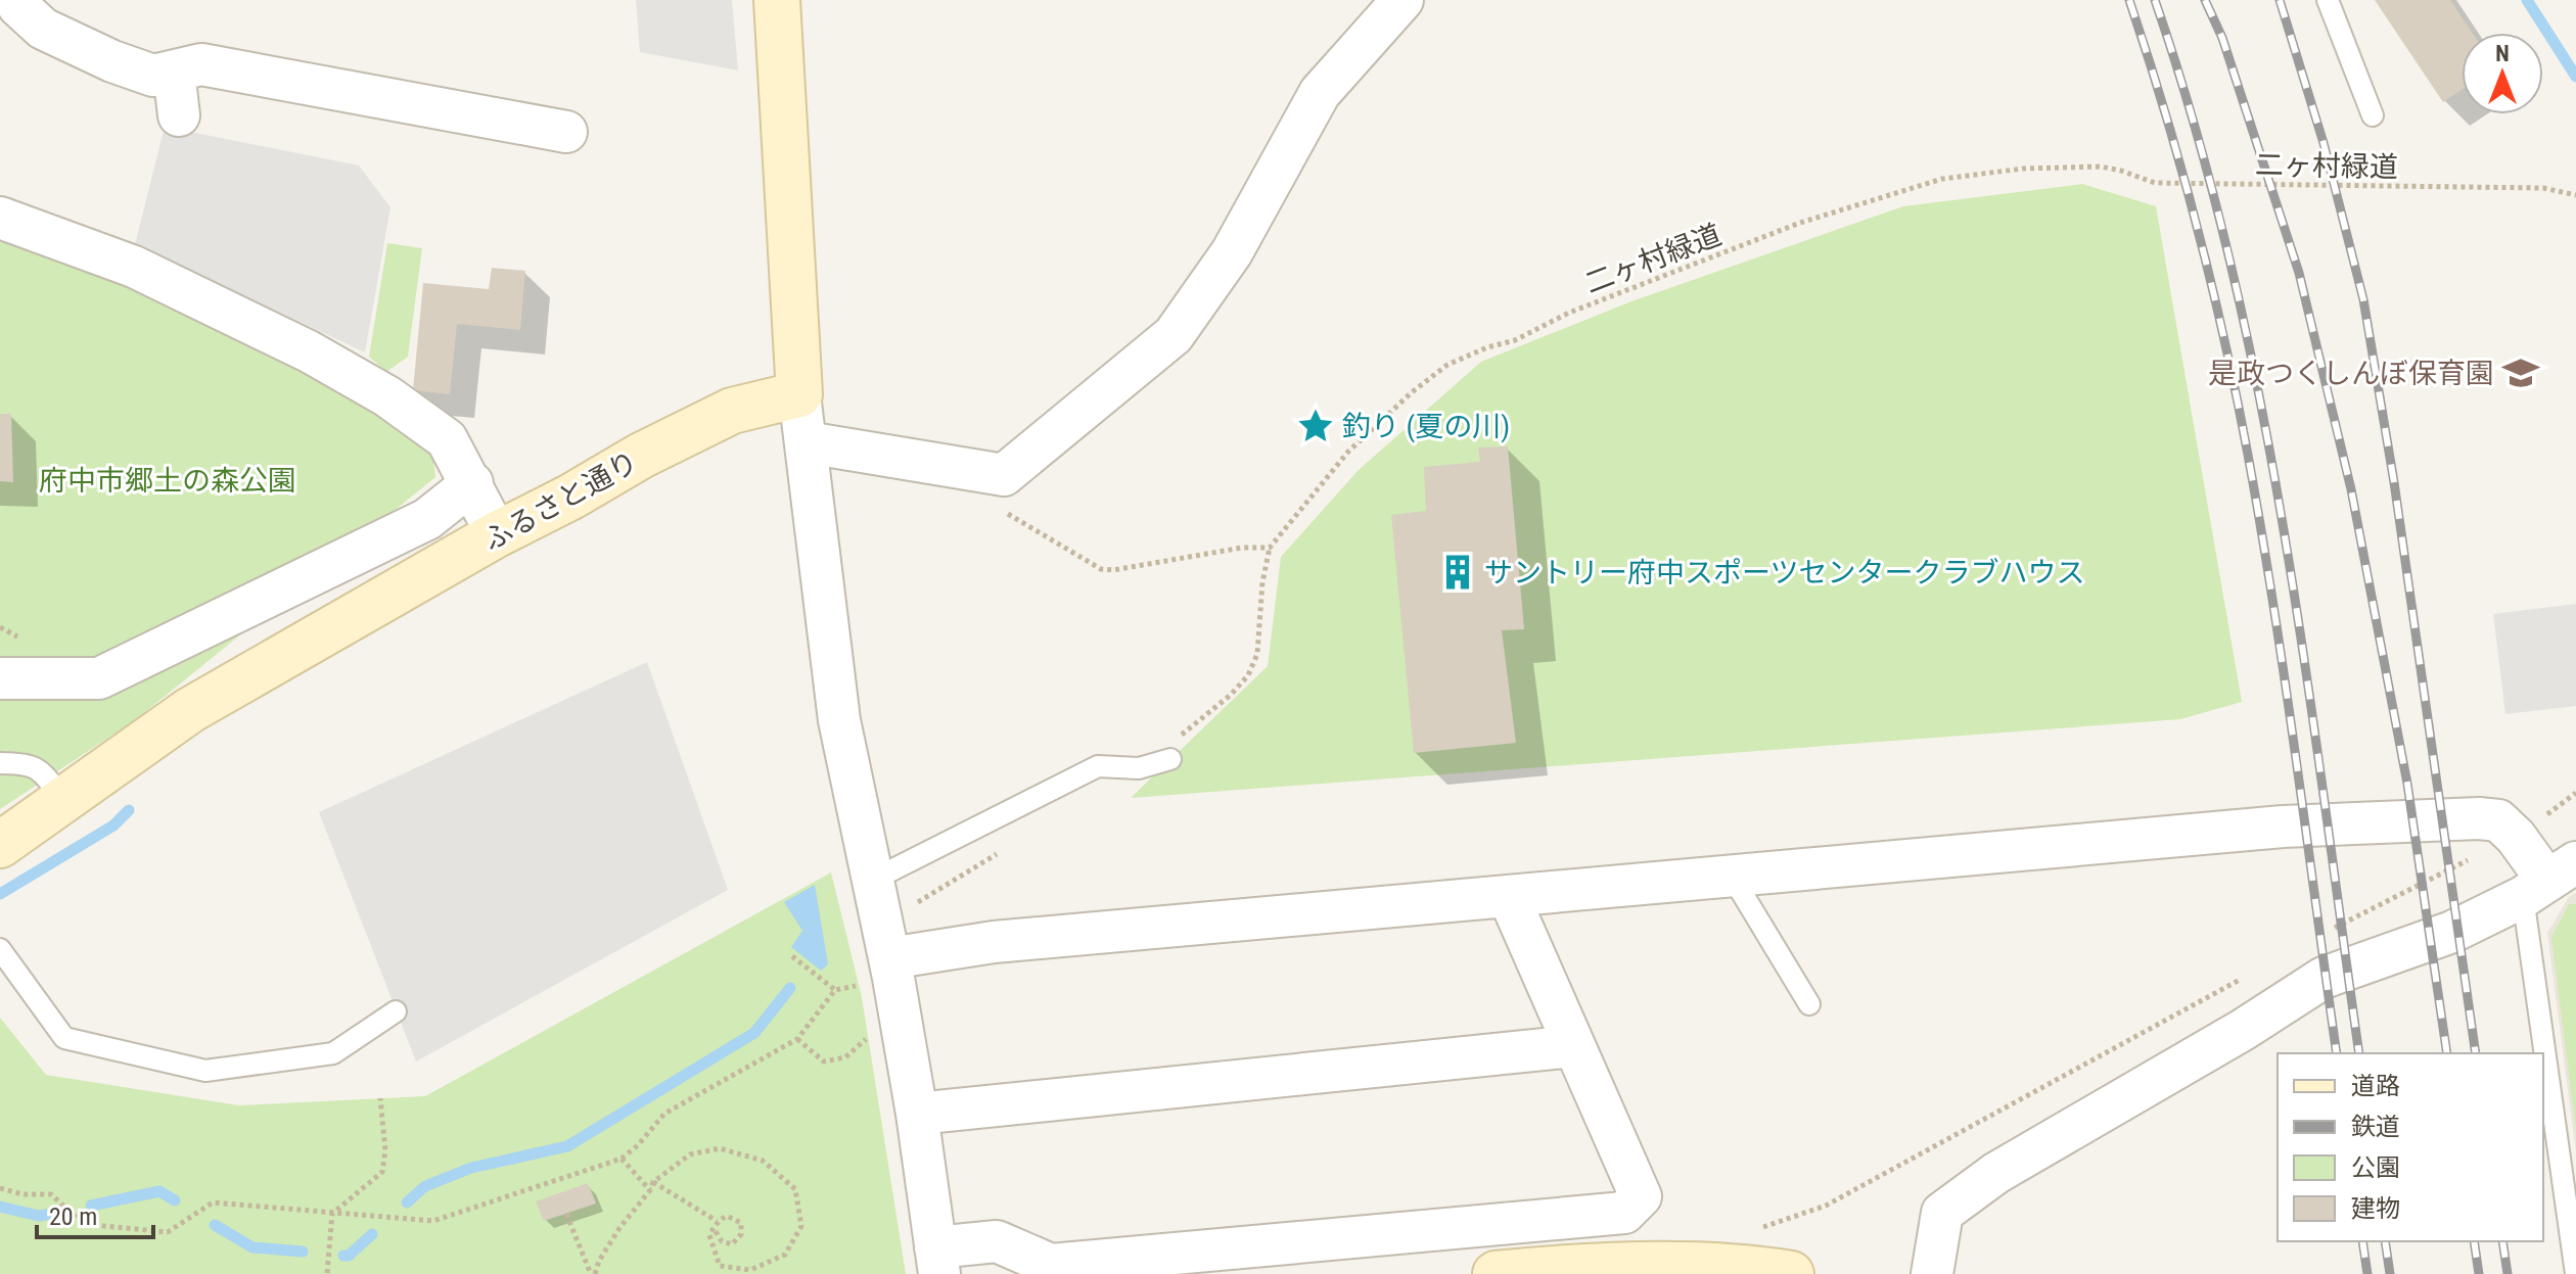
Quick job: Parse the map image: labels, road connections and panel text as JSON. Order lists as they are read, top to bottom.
{
  "streets": {
    "street": ["ふるさと通り"],
    "path": ["二ヶ村緑道"]
  },
  "parks": ["府中市郷土の森公園"],
  "places": {
    "school or university": ["是政つくしんぼ保育園"],
    "place": ["釣り (夏の川)"],
    "building": ["サントリー府中スポーツセンタークラブハウス"]
  },
  "legend": [
    "道路",
    "鉄道",
    "公園",
    "建物"
  ],
  "scale_bar": "20 m",
  "north": "top"
}
